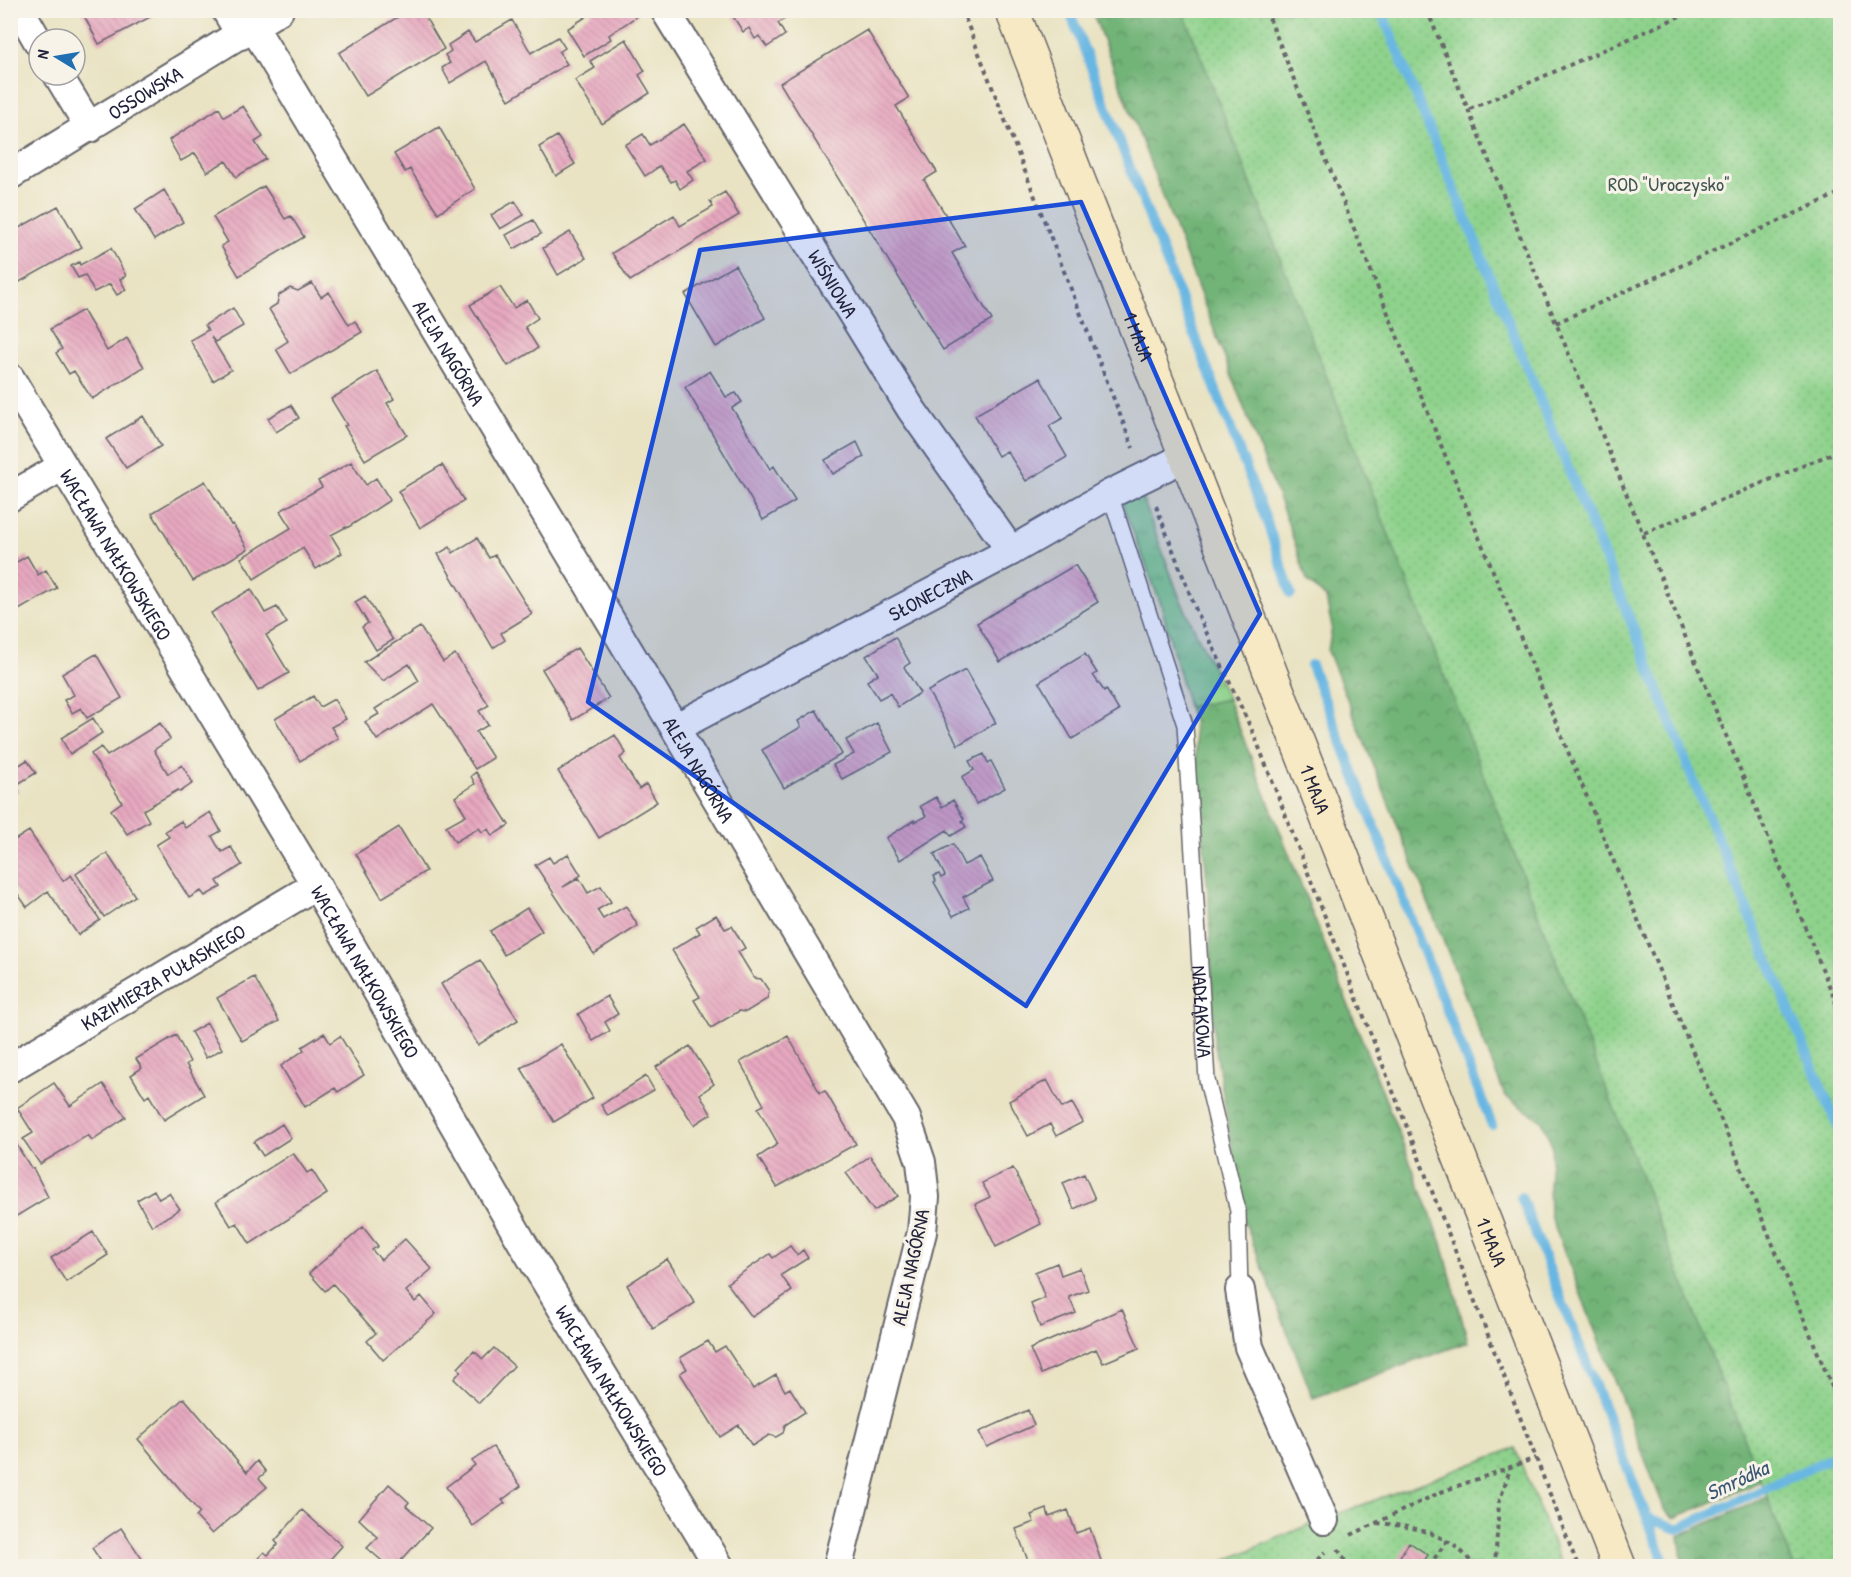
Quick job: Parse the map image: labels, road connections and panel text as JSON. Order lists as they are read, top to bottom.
{
  "streets": {
    "main road": ["1 MAJA"],
    "street": [
      "OSSOWSKA",
      "WIŚNIOWA",
      "ALEJA NAGÓRNA",
      "WACŁAWA NAŁKOWSKIEGO",
      "SŁONECZNA",
      "KAZIMIERZA PUŁASKIEGO",
      "NADŁĄKOWA"
    ]
  },
  "crossings": [
    ["OSSOWSKA", "ALEJA NAGÓRNA"],
    ["WIŚNIOWA", "SŁONECZNA"],
    ["1 MAJA", "SŁONECZNA"],
    ["ALEJA NAGÓRNA", "SŁONECZNA"],
    ["WACŁAWA NAŁKOWSKIEGO", "KAZIMIERZA PUŁASKIEGO"],
    ["SŁONECZNA", "NADŁĄKOWA"]
  ],
  "water": ["Smródka"],
  "parks": ["ROD \"Uroczysko\""],
  "north": "left"
}
